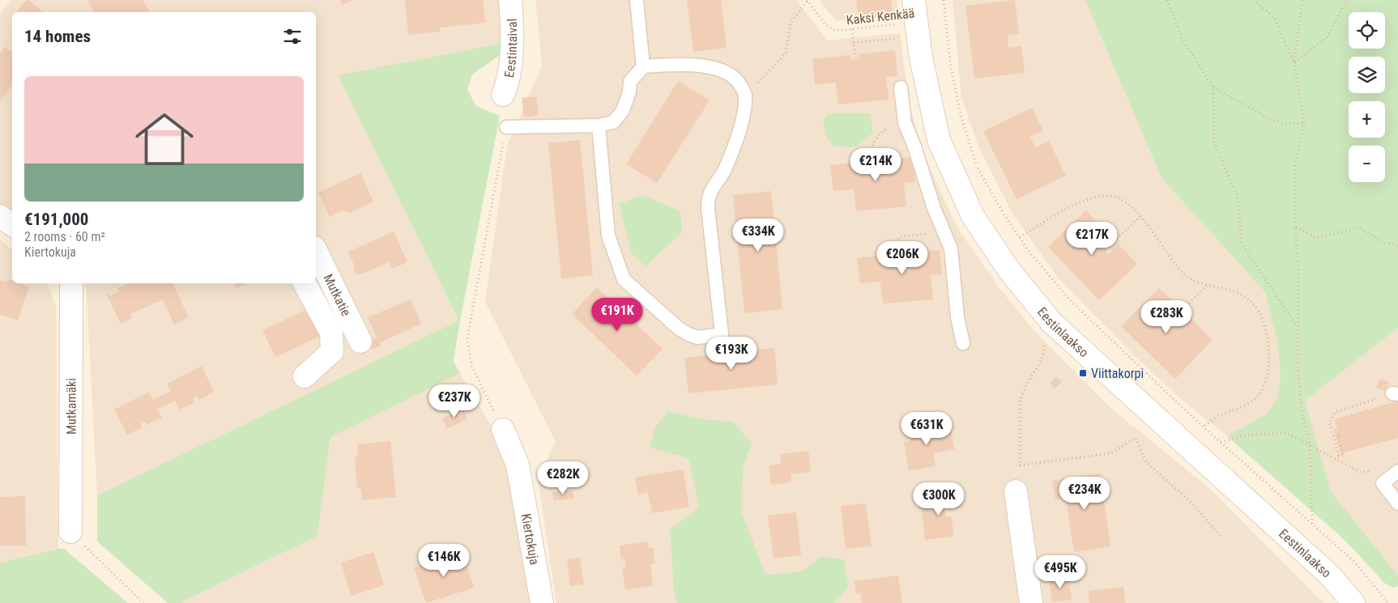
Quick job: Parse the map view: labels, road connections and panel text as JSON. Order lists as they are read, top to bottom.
{
  "streets": {
    "street": [
      "Eestintaival",
      "Mutkatie",
      "Eestinlaakso",
      "Mutkamäki",
      "Kiertokuja"
    ],
    "path": ["Kaksi Kenkää"]
  },
  "crossings": [
    ["Kaksi Kenkää", "Eestinlaakso"]
  ],
  "places": {
    "transit": ["Viittakorpi"]
  },
  "page": {
    "map_buttons": ["+", "−"],
    "heading": "14 homes",
    "list": [
      {
        "name": "€191,000",
        "note": "2 rooms · 60 m² · Kiertokuja"
      }
    ],
    "price": [
      "€214K",
      "€334K",
      "€217K",
      "€206K",
      "€191K",
      "€283K",
      "€193K",
      "€237K",
      "€631K",
      "€282K",
      "€234K",
      "€300K",
      "€146K",
      "€495K"
    ]
  }
}
